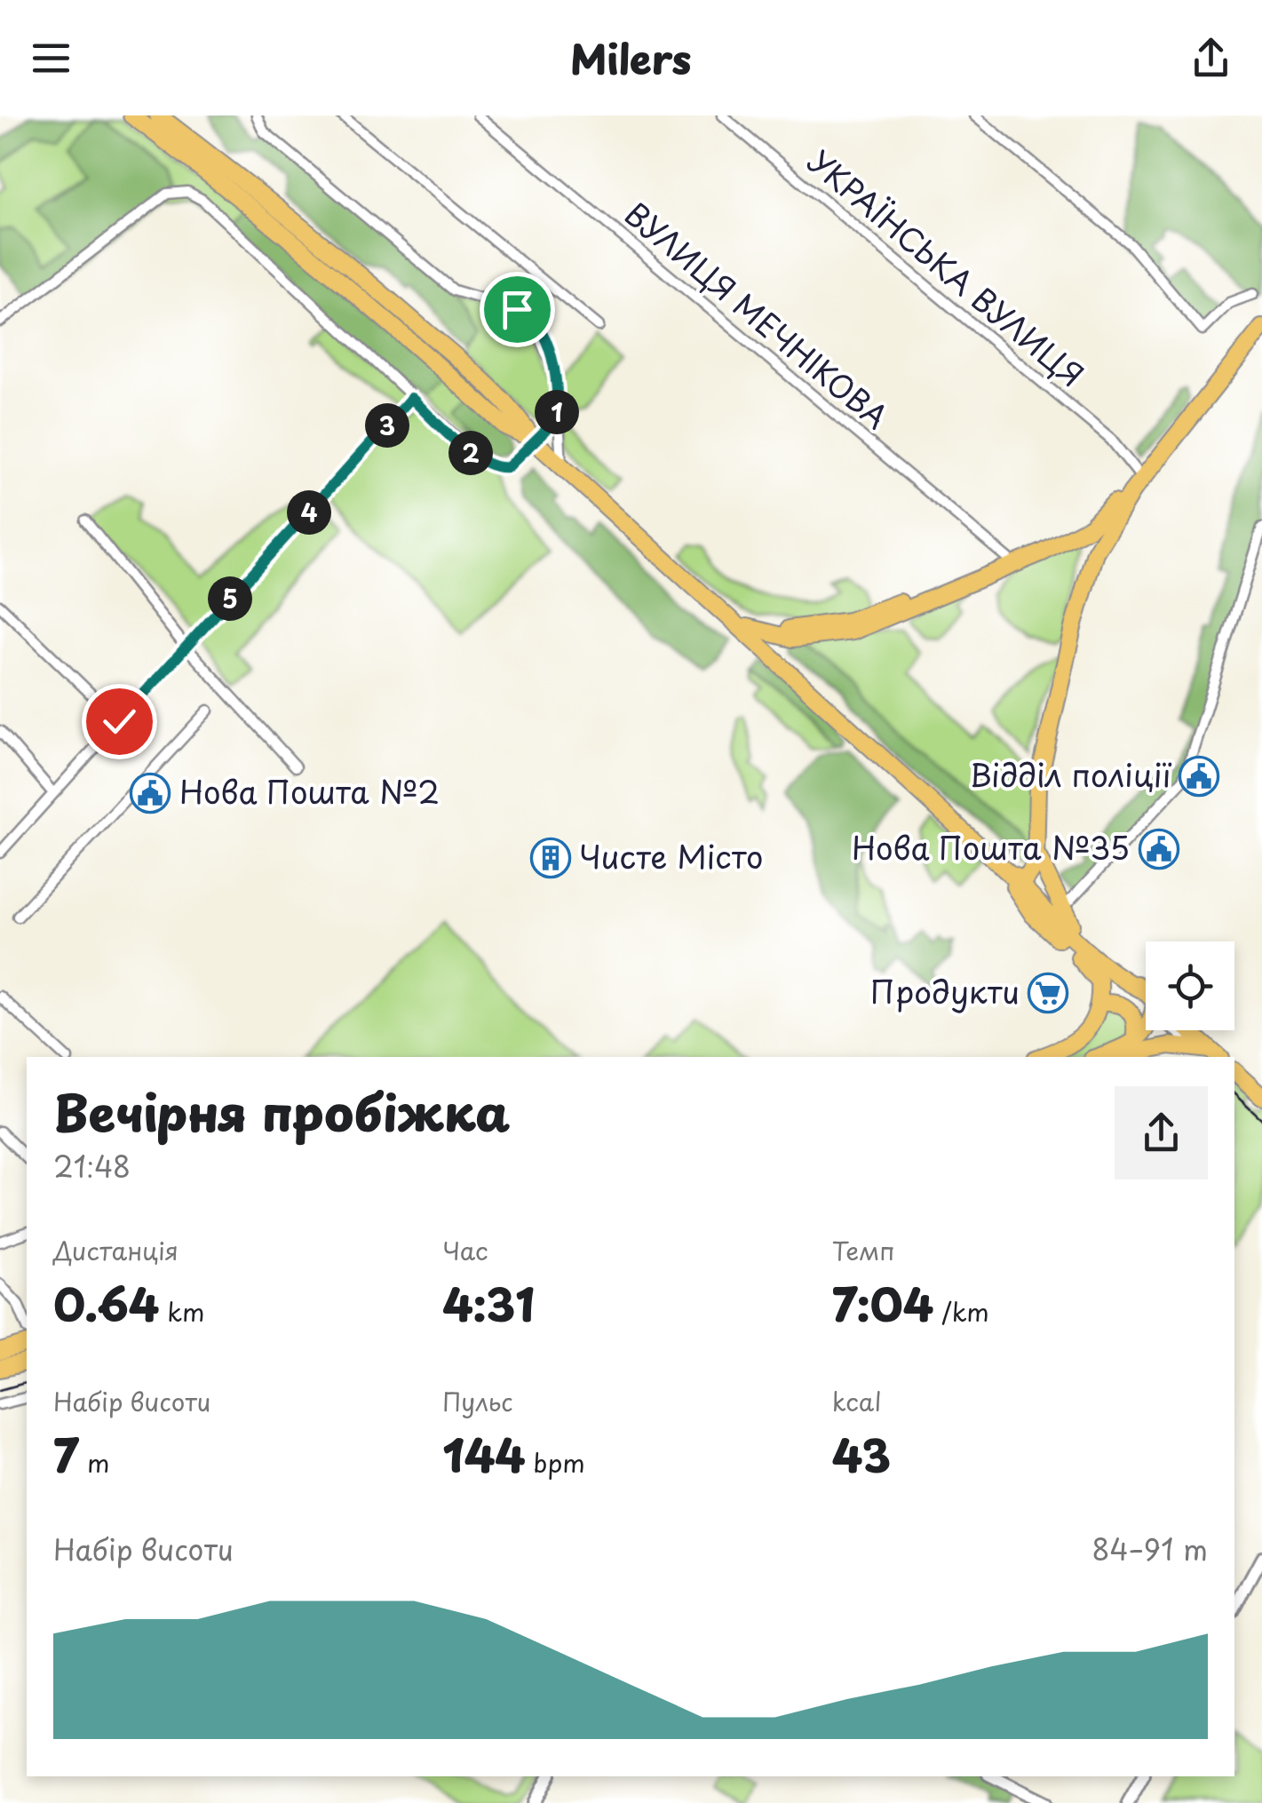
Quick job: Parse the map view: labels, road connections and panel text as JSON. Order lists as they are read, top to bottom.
{
  "streets": {
    "street": ["УКРАЇНСЬКА ВУЛИЦЯ", "ВУЛИЦЯ МЕЧНІКОВА"]
  },
  "places": {
    "public building": ["Відділ поліції", "Нова Пошта №2", "Нова Пошта №35"],
    "building": ["Чисте Місто"],
    "supermarket": ["Продукти"]
  },
  "page": {
    "header": "Milers",
    "pins": [
      "1",
      "3",
      "2",
      "4",
      "5"
    ],
    "heading": ["Вечірня пробіжка", "21:48"],
    "stats": [
      ["Дистанція", "0.64 km"],
      ["Час", "4:31"],
      ["Темп", "7:04 /km"],
      ["Набір висоти", "7 m"],
      ["Пульс", "144 bpm"],
      ["kcal", "43"]
    ],
    "chart": ["Набір висоти", "84–91 m"]
  }
}
